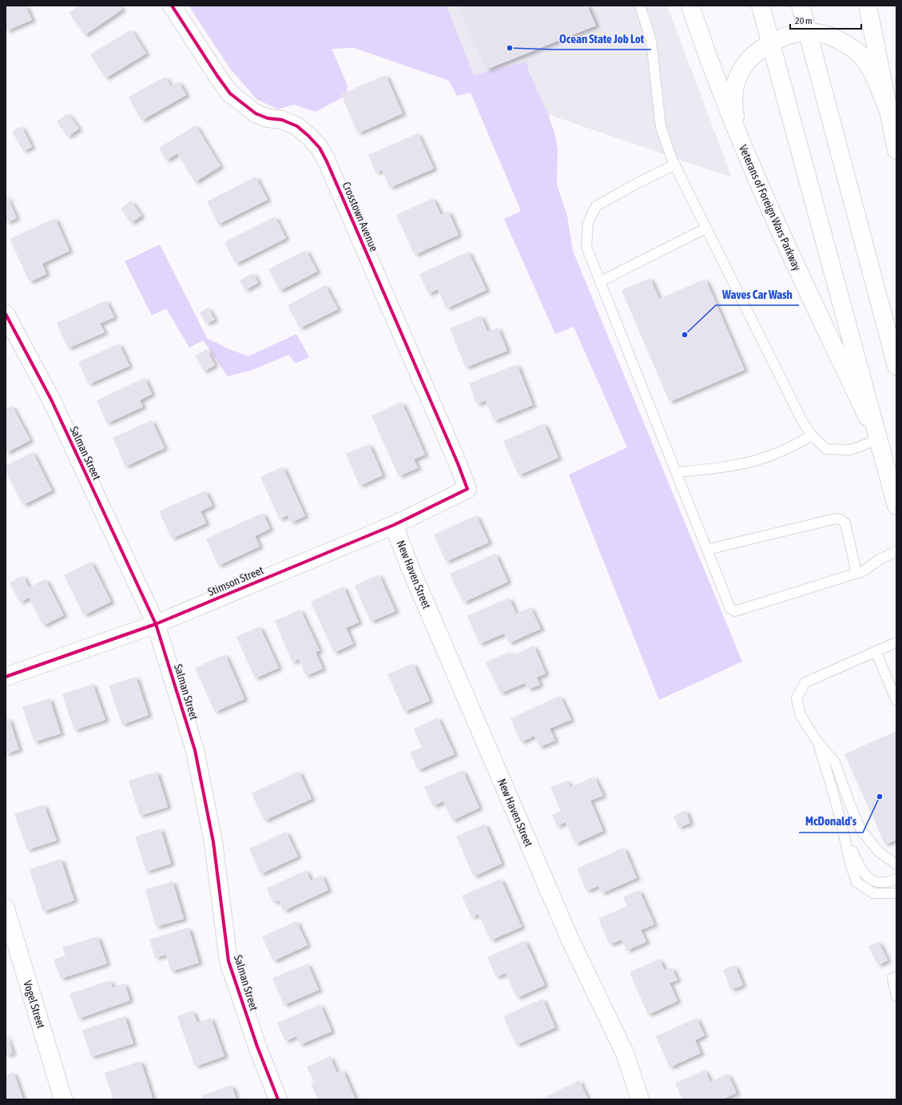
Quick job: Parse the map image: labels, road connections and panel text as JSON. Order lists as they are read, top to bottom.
{
  "streets": {
    "main road": [
      "Veterans of Foreign Wars Parkway",
      "Crosstown Avenue",
      "Salman Street",
      "New Haven Street",
      "Stimson Street",
      "Vogel Street"
    ]
  },
  "crossings": [
    ["Crosstown Avenue", "Stimson Street"],
    ["Salman Street", "Stimson Street"],
    ["New Haven Street", "Stimson Street"]
  ],
  "places": ["Ocean State Job Lot", "Waves Car Wash", "McDonald's"],
  "scale_bar": "20 m"
}
